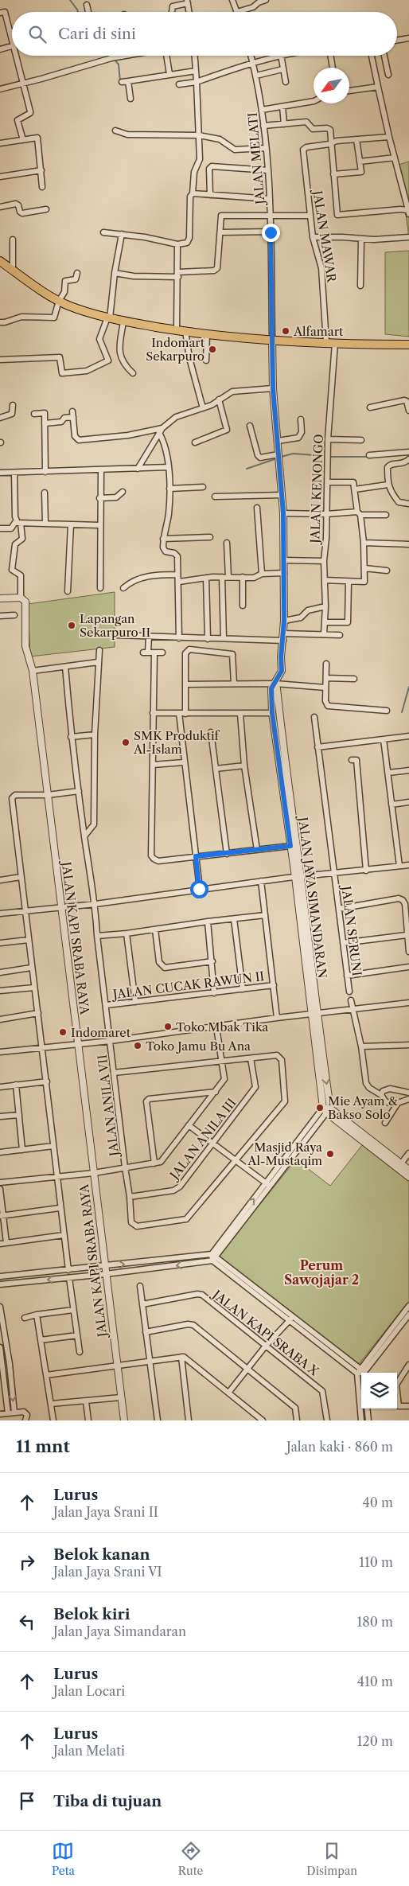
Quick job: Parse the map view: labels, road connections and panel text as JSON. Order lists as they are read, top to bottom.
{
  "streets": {
    "street": [
      "JALAN MELATI",
      "JALAN MAWAR",
      "JALAN KENONGO",
      "JALAN JAYA SIMANDARAN",
      "JALAN SERUNI",
      "JALAN KAPI SRABA RAYA",
      "JALAN CUCAK RAWUN II",
      "JALAN ANILA VII",
      "JALAN ANILA III",
      "JALAN KAPI SRABA X"
    ]
  },
  "crossings": [
    ["JALAN MAWAR", "JALAN KENONGO"],
    ["JALAN CUCAK RAWUN II", "JALAN ANILA VII"],
    ["JALAN ANILA VII", "JALAN ANILA III"]
  ],
  "districts": ["Perum Sawojajar 2"],
  "places": [
    "Alfamart",
    "Indomart Sekarpuro",
    "Lapangan Sekarpuro II",
    "SMK Produktif Al-Islam",
    "Toko Mbak Tika",
    "Indomaret",
    "Toko Jamu Bu Ana",
    "Mie Ayam & Bakso Solo",
    "Masjid Raya Al-Mustaqim"
  ],
  "north": "bottom left",
  "page": {
    "search": "Cari di sini",
    "heading": ["11 mnt", "Jalan kaki · 860 m"],
    "list": [
      ["Lurus", "Jalan Jaya Srani II", "40 m"],
      ["Belok kanan", "Jalan Jaya Srani VI", "110 m"],
      ["Belok kiri", "Jalan Jaya Simandaran", "180 m"],
      ["Lurus", "Jalan Locari", "410 m"],
      ["Lurus", "Jalan Melati", "120 m"],
      "Tiba di tujuan"
    ],
    "nav": ["Peta", "Rute", "Disimpan"]
  }
}
